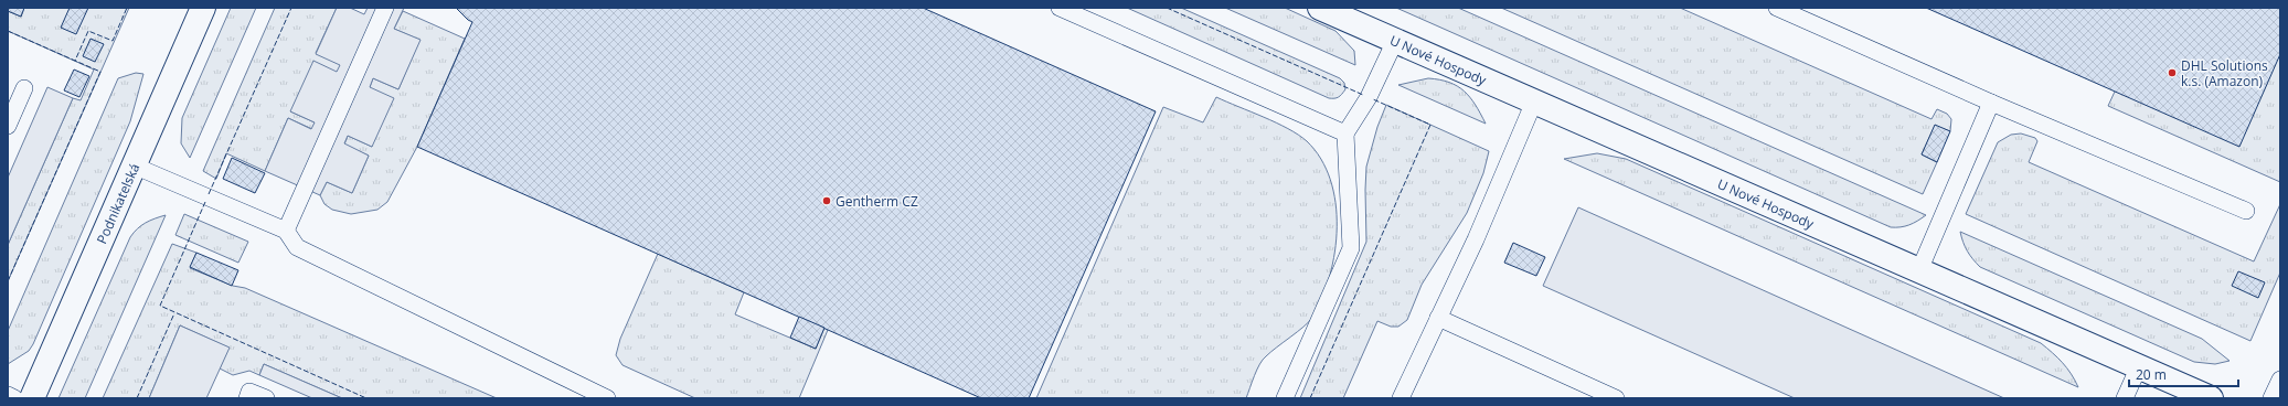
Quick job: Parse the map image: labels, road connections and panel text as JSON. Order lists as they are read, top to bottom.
{
  "streets": {
    "street": ["U Nové Hospody", "Podnikatelská"]
  },
  "places": ["DHL Solutions k.s. (Amazon)", "Gentherm CZ"],
  "scale_bar": "20 m"
}
